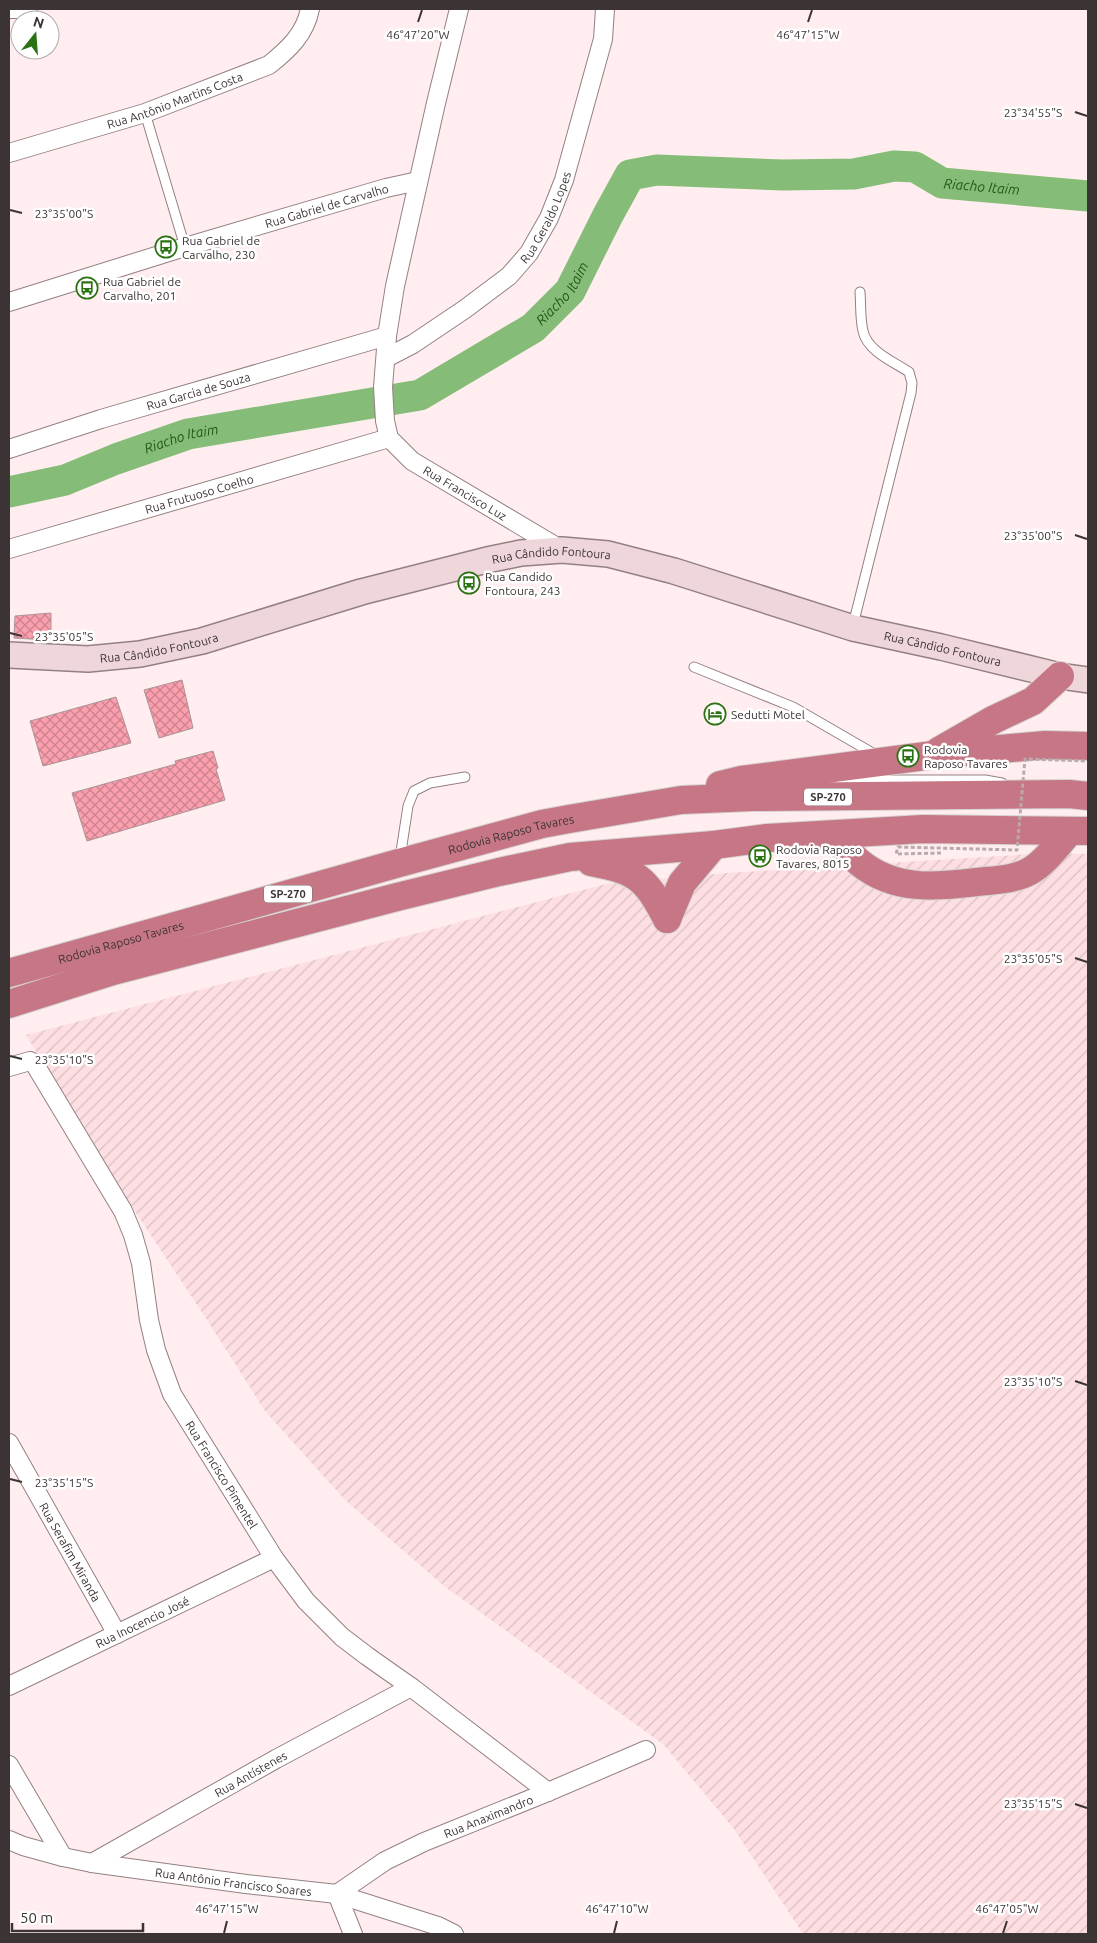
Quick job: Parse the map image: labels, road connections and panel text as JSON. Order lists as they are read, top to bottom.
{
  "streets": {
    "highway": ["SP-270", "Rodovia Raposo Tavares"],
    "main road": ["Rua Cândido Fontoura"],
    "street": [
      "Rua Antônio Martins Costa",
      "Rua Gabriel de Carvalho",
      "Rua Geraldo Lopes",
      "Rua Garcia de Souza",
      "Rua Francisco Luz",
      "Rua Frutuoso Coelho",
      "Rua Francisco Pimentel",
      "Rua Serafim Miranda",
      "Rua Inocencio José",
      "Rua Antístenes",
      "Rua Anaximandro",
      "Rua Antônio Francisco Soares"
    ]
  },
  "crossings": [
    ["Rua Francisco Luz", "Rua Frutuoso Coelho"],
    ["Rua Francisco Luz", "Rua Cândido Fontoura"],
    ["Rua Francisco Pimentel", "Rua Inocencio José"],
    ["Rua Francisco Pimentel", "Rua Antístenes"],
    ["Rua Francisco Pimentel", "Rua Anaximandro"],
    ["Rua Serafim Miranda", "Rua Inocencio José"],
    ["Rua Antístenes", "Rua Antônio Francisco Soares"],
    ["Rua Anaximandro", "Rua Antônio Francisco Soares"]
  ],
  "water": ["Riacho Itaim"],
  "places": {
    "bus stop": [
      "Rua Gabriel de Carvalho, 230",
      "Rua Gabriel de Carvalho, 201",
      "Rua Candido Fontoura, 243",
      "Rodovia Raposo Tavares",
      "Rodovia Raposo Tavares, 8015"
    ],
    "hotel": ["Sedutti Motel"]
  },
  "scale_bar": "50 m",
  "north": "top",
  "coordinates": [
    "46°47'20\"W",
    "46°47'15\"W",
    "23°34'55\"S",
    "23°35'00\"S",
    "23°35'05\"S",
    "23°35'10\"S",
    "23°35'15\"S",
    "46°47'10\"W",
    "46°47'05\"W"
  ]
}
